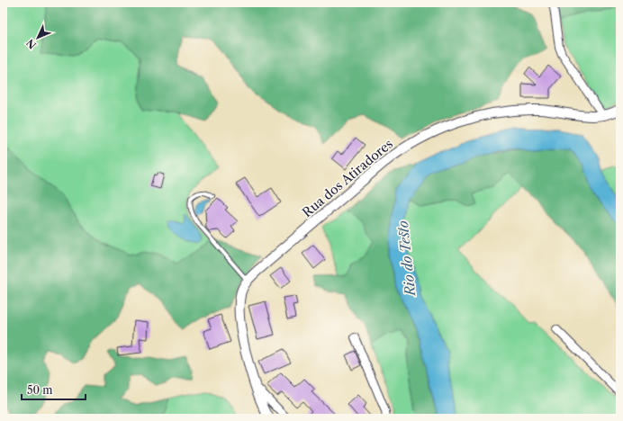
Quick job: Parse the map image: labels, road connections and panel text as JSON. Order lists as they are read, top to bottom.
{
  "streets": {
    "street": ["Rua dos Atiradores"]
  },
  "water": ["Rio do Testo"],
  "scale_bar": "50 m",
  "north": "bottom left"
}
